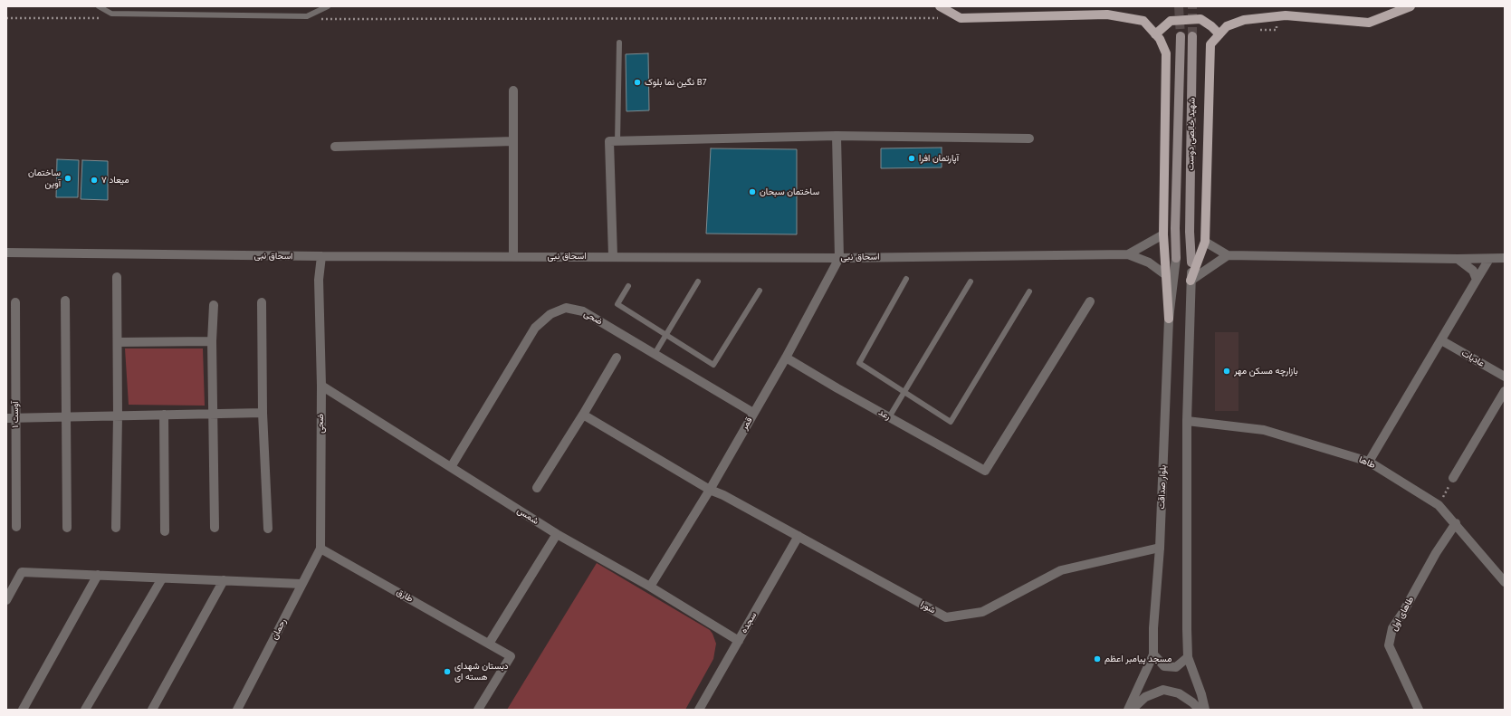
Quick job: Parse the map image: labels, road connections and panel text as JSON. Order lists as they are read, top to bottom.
{
  "streets": {
    "main road": ["شهید خالصی دوست"],
    "street": [
      "اسحاق نبی",
      "ضحی",
      "عادیات",
      "آوست ١",
      "رعد",
      "قمر",
      "طاها",
      "بلوار صداقت",
      "شمس",
      "طارق",
      "شورا",
      "طاهای اول",
      "سجده",
      "رحمان"
    ]
  },
  "crossings": [
    ["شهید خالصی دوست", "بلوار صداقت"],
    ["اسحاق نبی", "ضحی"],
    ["اسحاق نبی", "قمر"],
    ["ضحی", "قمر"],
    ["ضحی", "شمس"],
    ["ضحی", "طارق"],
    ["ضحی", "رحمان"],
    ["رعد", "قمر"],
    ["قمر", "شمس"],
    ["قمر", "شورا"],
    ["طاها", "طاهای اول"],
    ["بلوار صداقت", "شورا"],
    ["شمس", "سجده"],
    ["طارق", "رحمان"],
    ["شورا", "سجده"]
  ],
  "places": [
    "نگین نما بلوک B7",
    "آپارتمان افرا",
    "ساختمان آوین",
    "میعاد ۷",
    "ساختمان سبحان",
    "بازارچه مسکن مهر",
    "مسجد پیامبر اعظم",
    "دبستان شهدای هسته ای"
  ]
}
